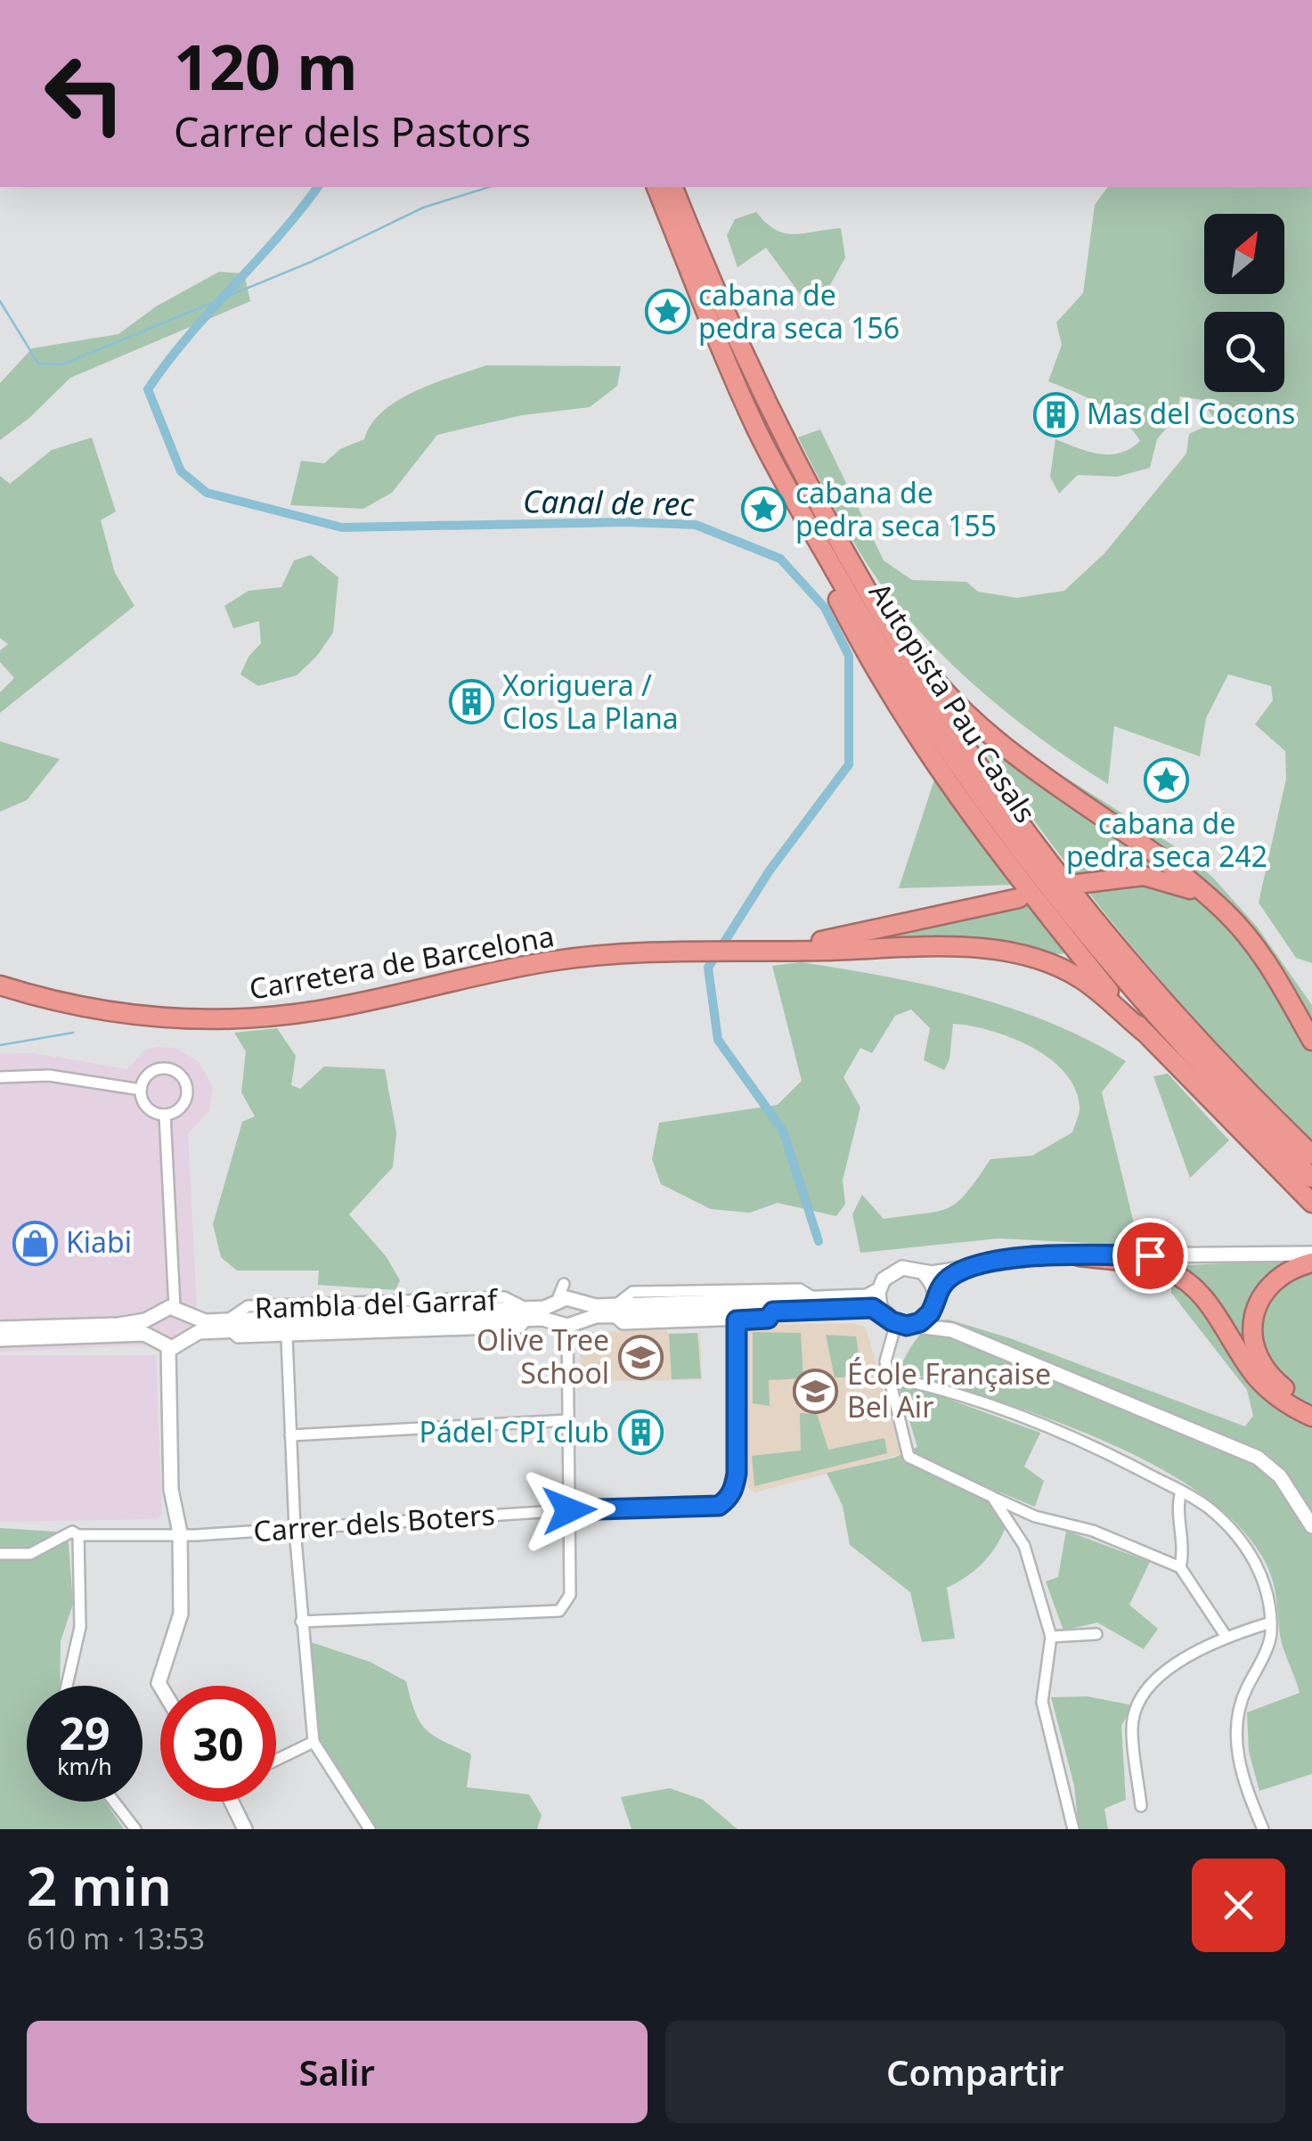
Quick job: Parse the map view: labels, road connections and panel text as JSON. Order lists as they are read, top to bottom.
{
  "streets": {
    "highway": ["Autopista Pau Casals", "Carretera de Barcelona"],
    "street": ["Rambla del Garraf", "Carrer dels Boters"]
  },
  "crossings": [
    ["Rambla del Garraf", "Carrer dels Boters"]
  ],
  "water": ["Canal de rec"],
  "places": {
    "place": ["cabana de pedra seca 156", "cabana de pedra seca 155", "cabana de pedra seca 242"],
    "building": ["Mas del Cocons", "Xoriguera / Clos La Plana", "Pádel CPI club"],
    "shop": ["Kiabi"],
    "school or university": ["Olive Tree School", "École Française Bel Air"]
  },
  "north": "top right",
  "page": {
    "turn": ["120 m", "Carrer dels Pastors"],
    "speed": "29 km/h",
    "limit": "30",
    "heading": ["2 min", "610 m · 13:53"],
    "buttons": ["Salir", "Compartir"]
  }
}
